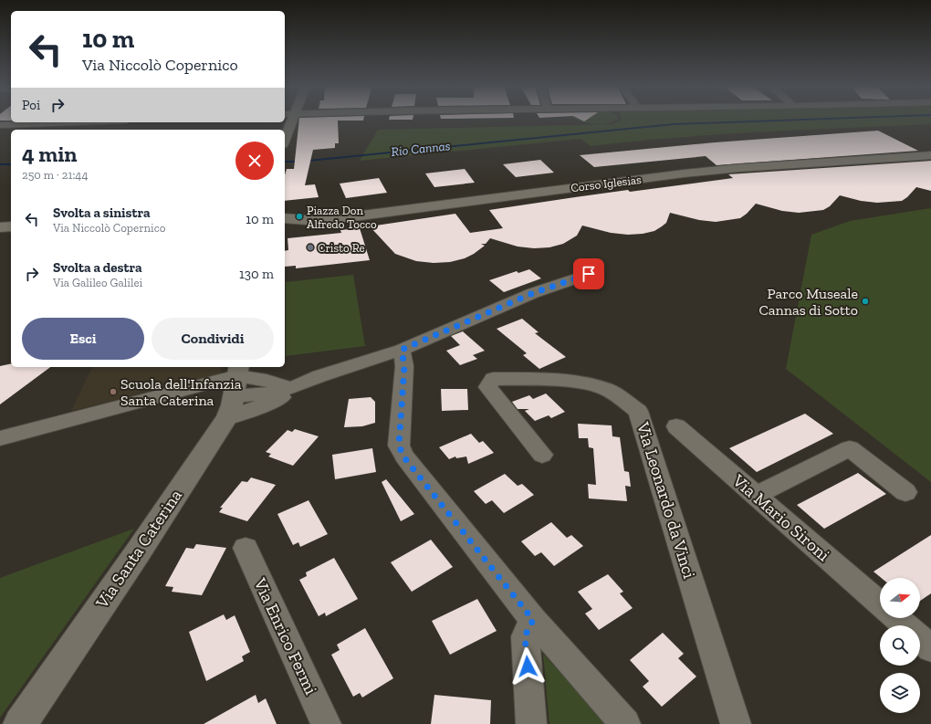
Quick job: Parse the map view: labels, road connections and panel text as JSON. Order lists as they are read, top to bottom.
{
  "streets": {
    "street": [
      "Corso Iglesias",
      "Via Leonardo da Vinci",
      "Via Mario Sironi",
      "Via Santa Caterina",
      "Via Enrico Fermi"
    ]
  },
  "water": ["Rio Cannas"],
  "places": [
    "Piazza Don Alfredo Tocco",
    "Cristo Re",
    "Parco Museale Cannas di Sotto",
    "Scuola dell'Infanzia Santa Caterina"
  ],
  "north": "right",
  "page": {
    "turn": ["10 m", "Via Niccolò Copernico"],
    "then": "Poi",
    "heading": ["4 min", "250 m · 21:44"],
    "list": [
      {
        "name": "Svolta a sinistra",
        "note": "Via Niccolò Copernico",
        "value": "10 m"
      },
      {
        "name": "Svolta a destra",
        "note": "Via Galileo Galilei",
        "value": "130 m"
      }
    ],
    "buttons": ["Esci", "Condividi"]
  }
}
